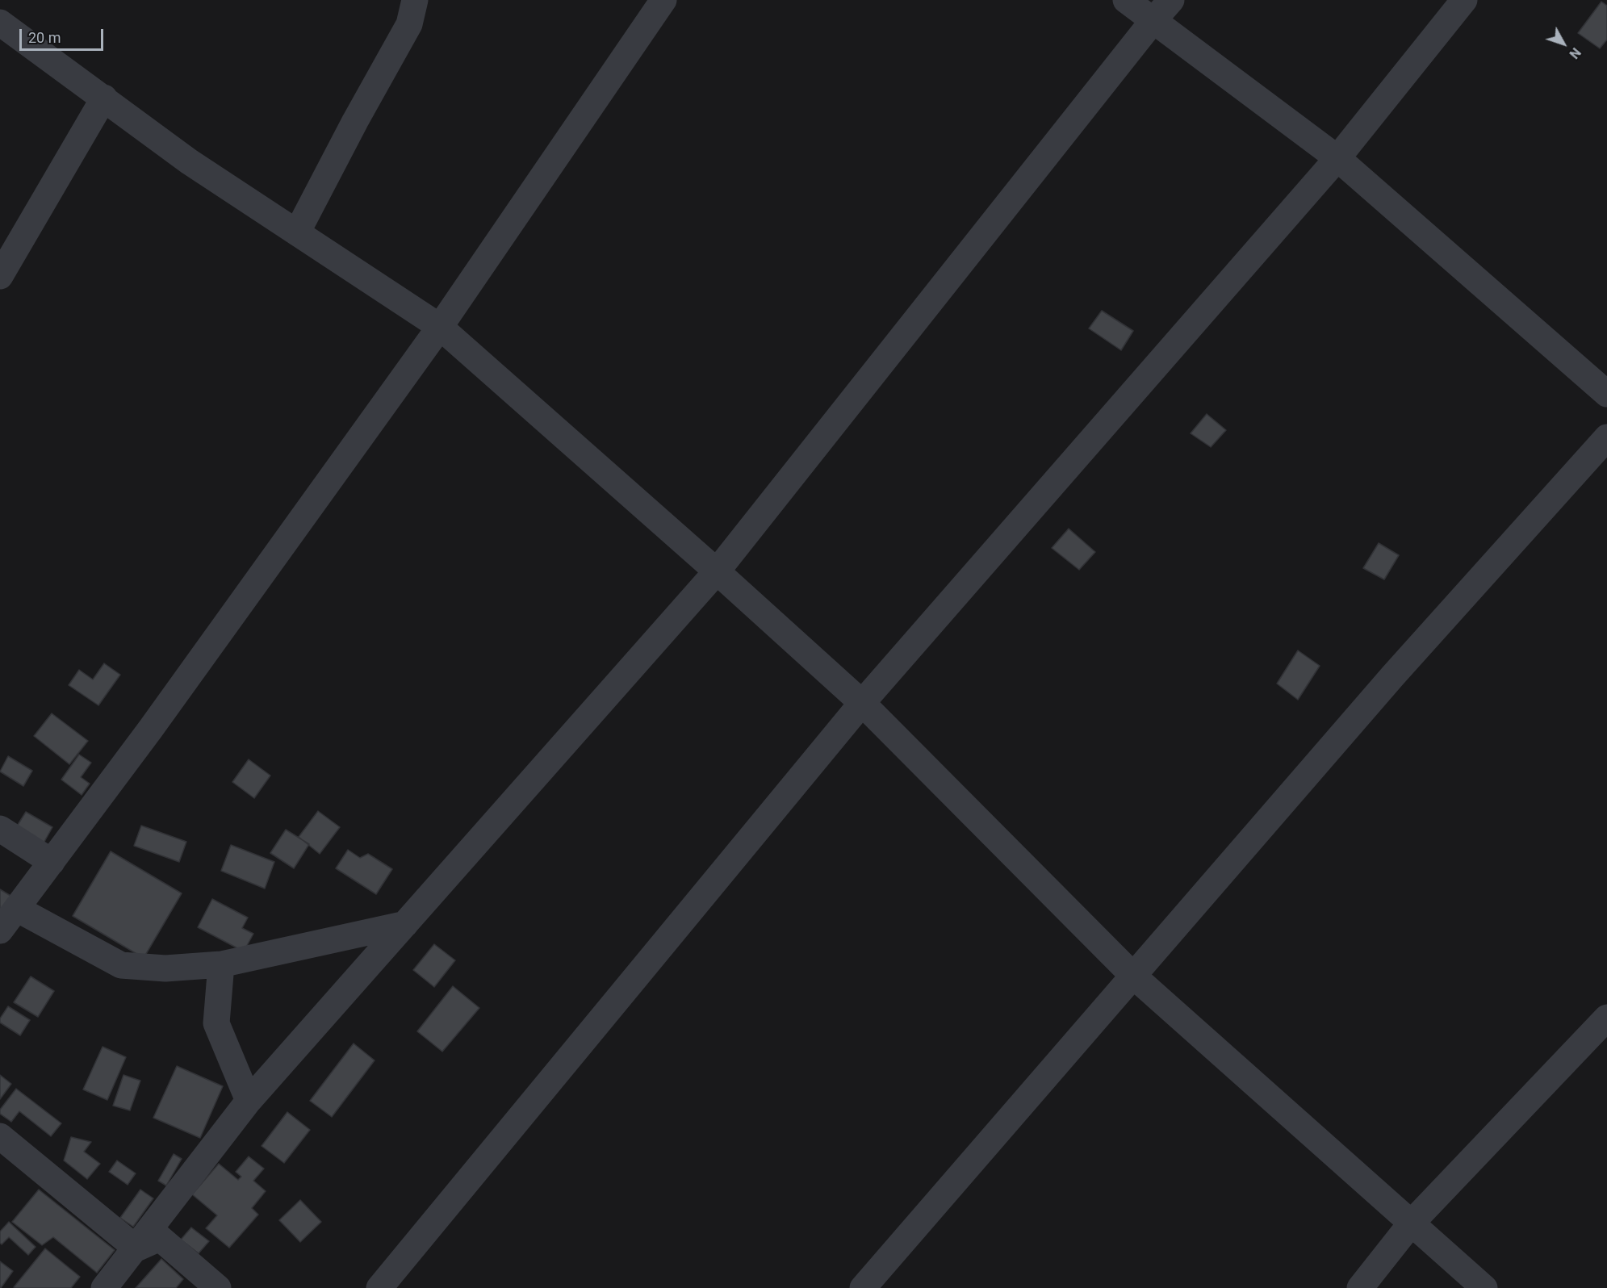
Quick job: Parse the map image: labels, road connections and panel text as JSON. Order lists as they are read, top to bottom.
{
  "scale_bar": "20 m",
  "north": "bottom right"
}
